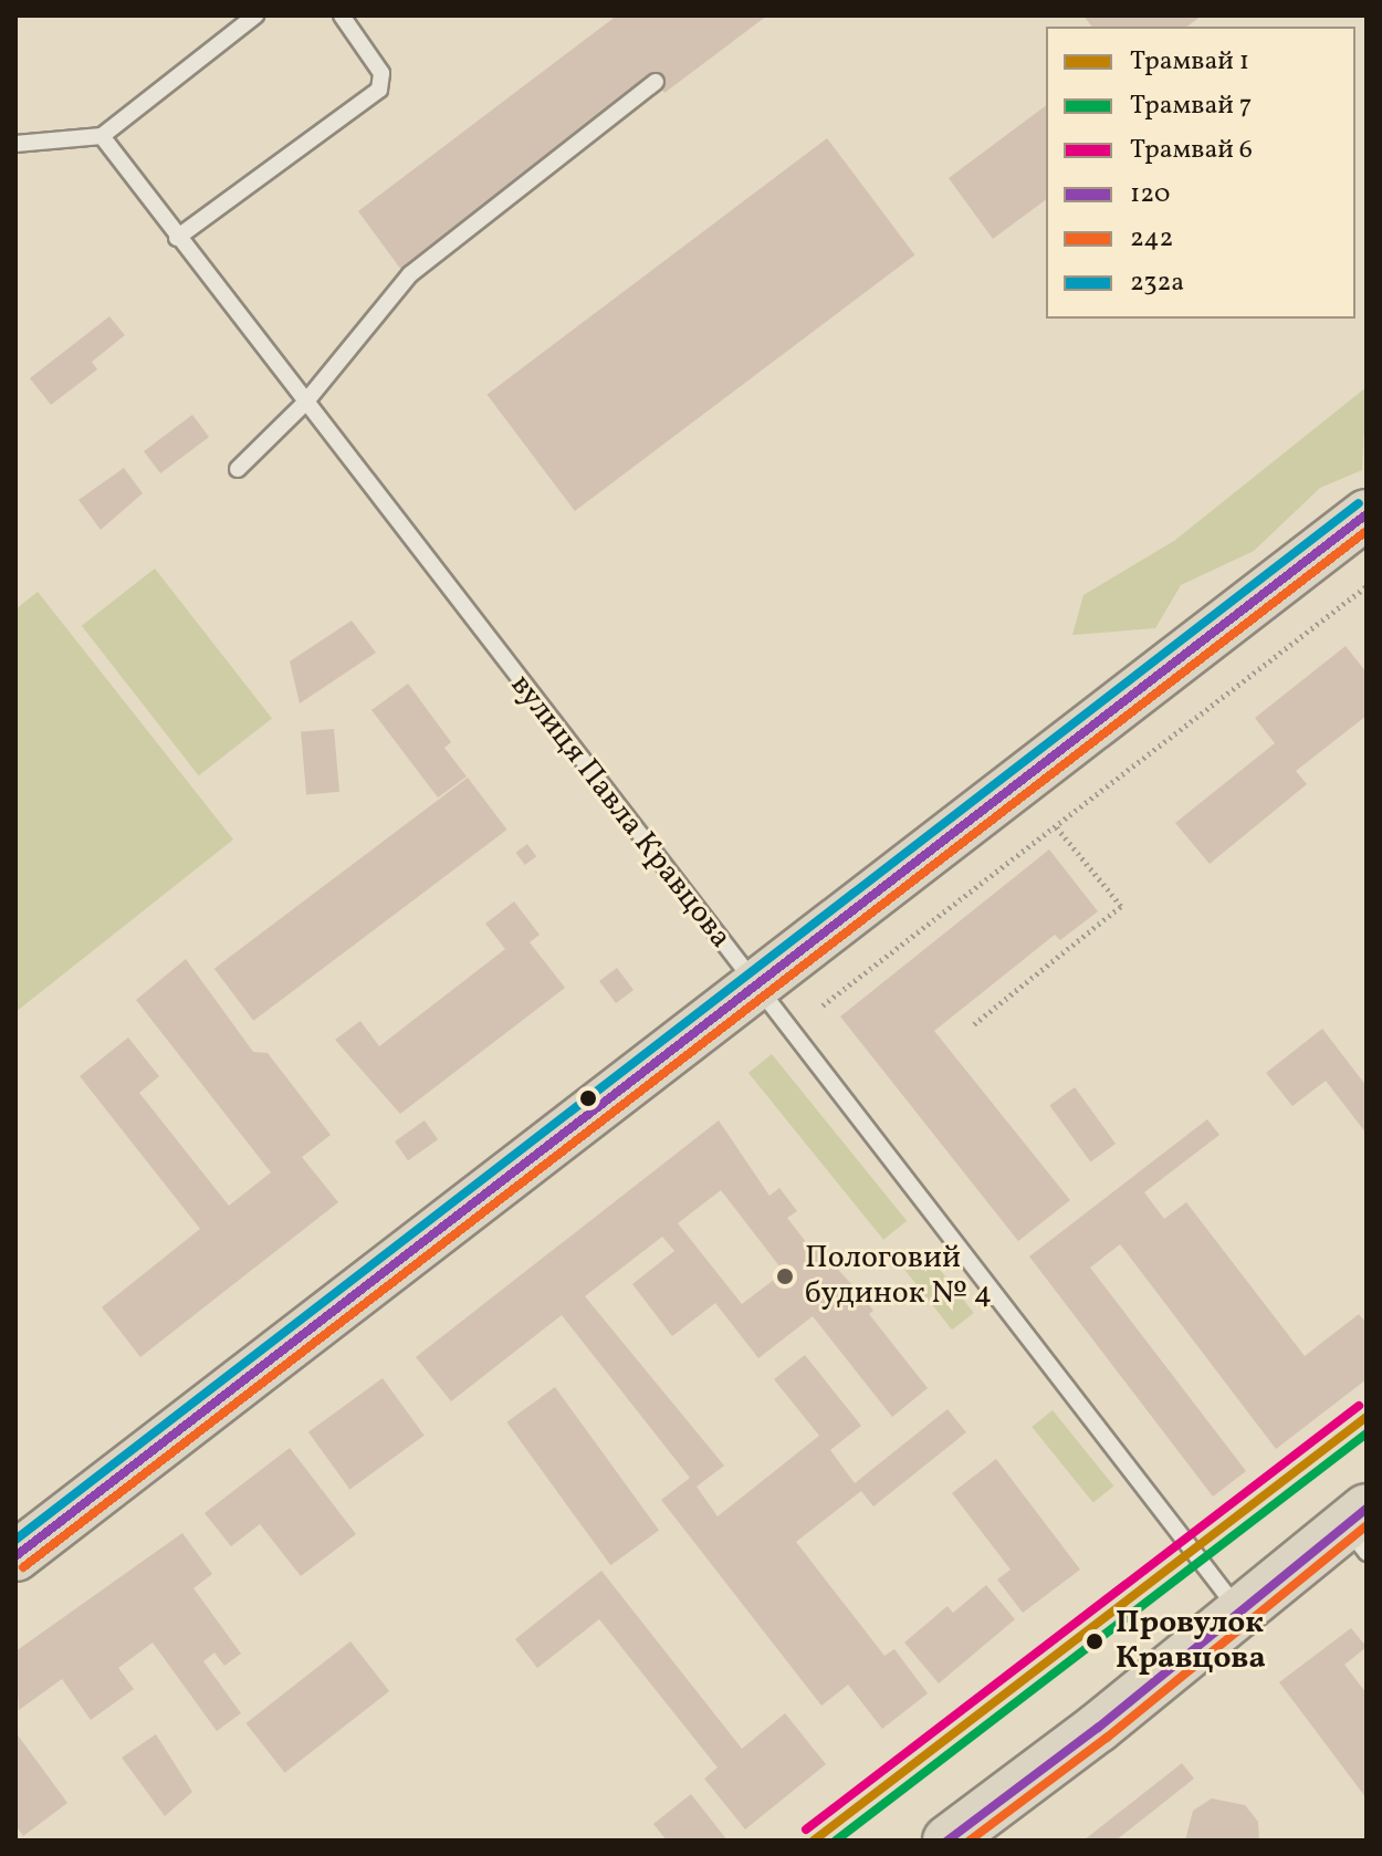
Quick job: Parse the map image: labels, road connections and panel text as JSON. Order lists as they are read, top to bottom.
{
  "streets": {
    "lane": ["вулиця Павла Кравцова"]
  },
  "places": ["Пологовий будинок № 4", "Провулок Кравцова"],
  "lines": [
    "transit line 232а",
    "transit line 120",
    "transit line 242",
    "tram line 6",
    "tram line 1",
    "tram line 7"
  ],
  "legend": [
    "Трамвай 1",
    "Трамвай 7",
    "Трамвай 6",
    "120",
    "242",
    "232а"
  ]
}
